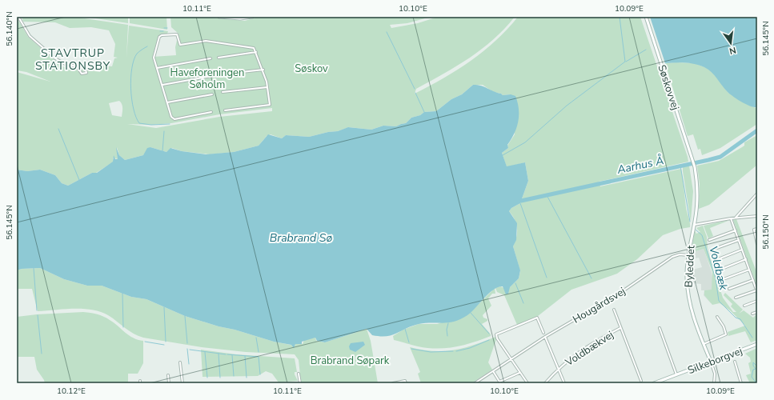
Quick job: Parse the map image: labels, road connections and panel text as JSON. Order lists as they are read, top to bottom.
{
  "streets": {
    "street": [
      "Søskovvej",
      "Byleddet",
      "Hougårdsvej",
      "Voldbækvej",
      "Silkeborgvej"
    ]
  },
  "crossings": [
    ["Søskovvej", "Byleddet"],
    ["Byleddet", "Hougårdsvej"],
    ["Byleddet", "Silkeborgvej"]
  ],
  "districts": ["STAVTRUP STATIONSBY"],
  "water": ["Aarhus Å", "Brabrand Sø", "Voldbæk"],
  "parks": ["Søskov", "Haveforeningen Søholm", "Brabrand Søpark"],
  "north": "bottom",
  "coordinates": [
    "10.11°E",
    "10.10°E",
    "10.09°E",
    "56.140°N",
    "56.145°N",
    "56.150°N",
    "10.12°E"
  ]
}
